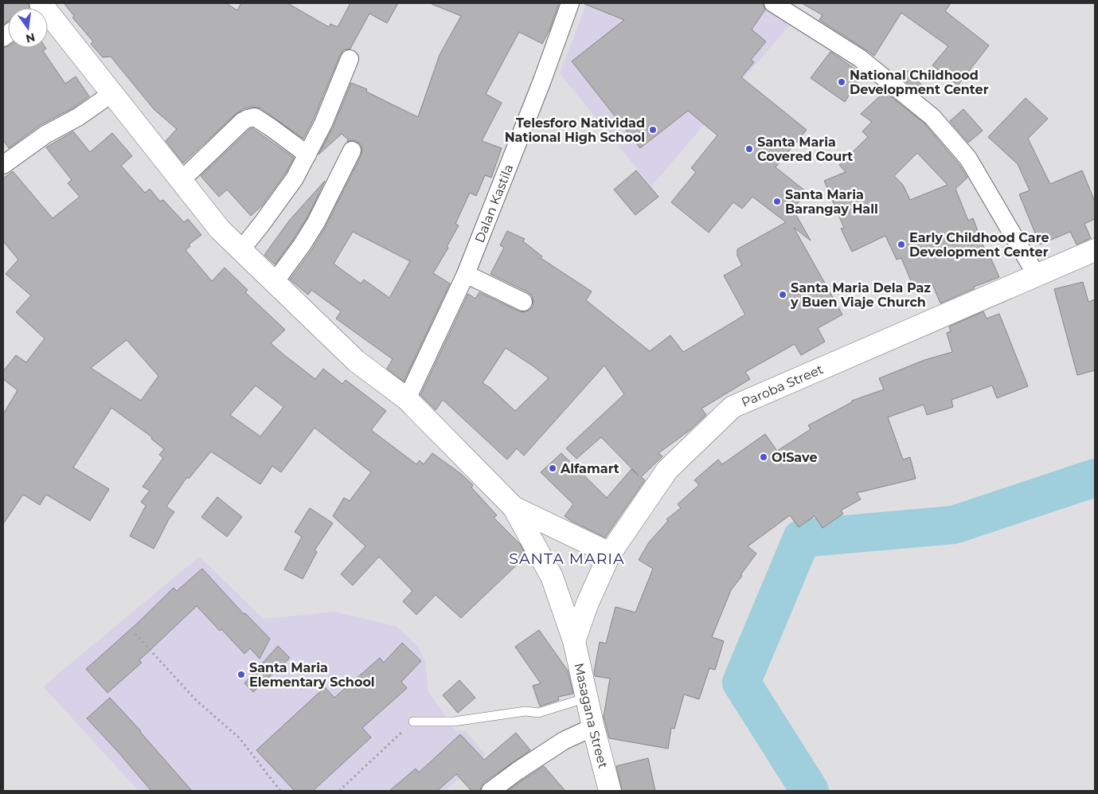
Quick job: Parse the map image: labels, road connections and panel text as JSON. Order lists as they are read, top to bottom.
{
  "streets": {
    "street": ["Dalan Kastila", "Paroba Street", "Masagana Street"]
  },
  "crossings": [
    ["Paroba Street", "Masagana Street"]
  ],
  "districts": ["SANTA MARIA"],
  "places": [
    "National Childhood Development Center",
    "Telesforo Natividad National High School",
    "Santa Maria Covered Court",
    "Santa Maria Barangay Hall",
    "Early Childhood Care Development Center",
    "Santa Maria Dela Paz y Buen Viaje Church",
    "O!Save",
    "Alfamart",
    "Santa Maria Elementary School"
  ],
  "north": "bottom"
}
